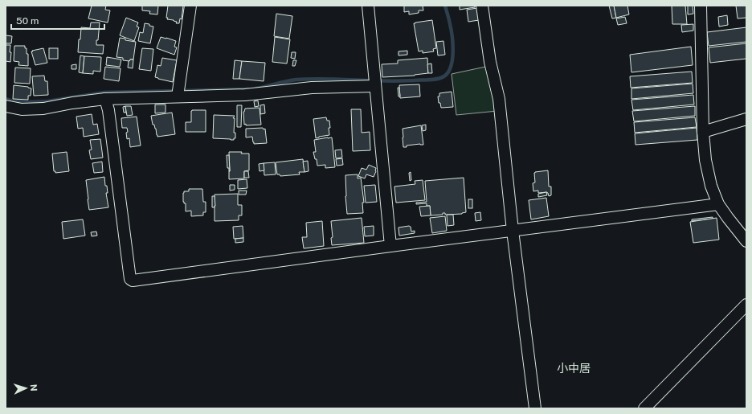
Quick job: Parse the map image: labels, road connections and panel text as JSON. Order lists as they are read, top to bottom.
{
  "districts": ["小中居"],
  "scale_bar": "50 m",
  "north": "right"
}
